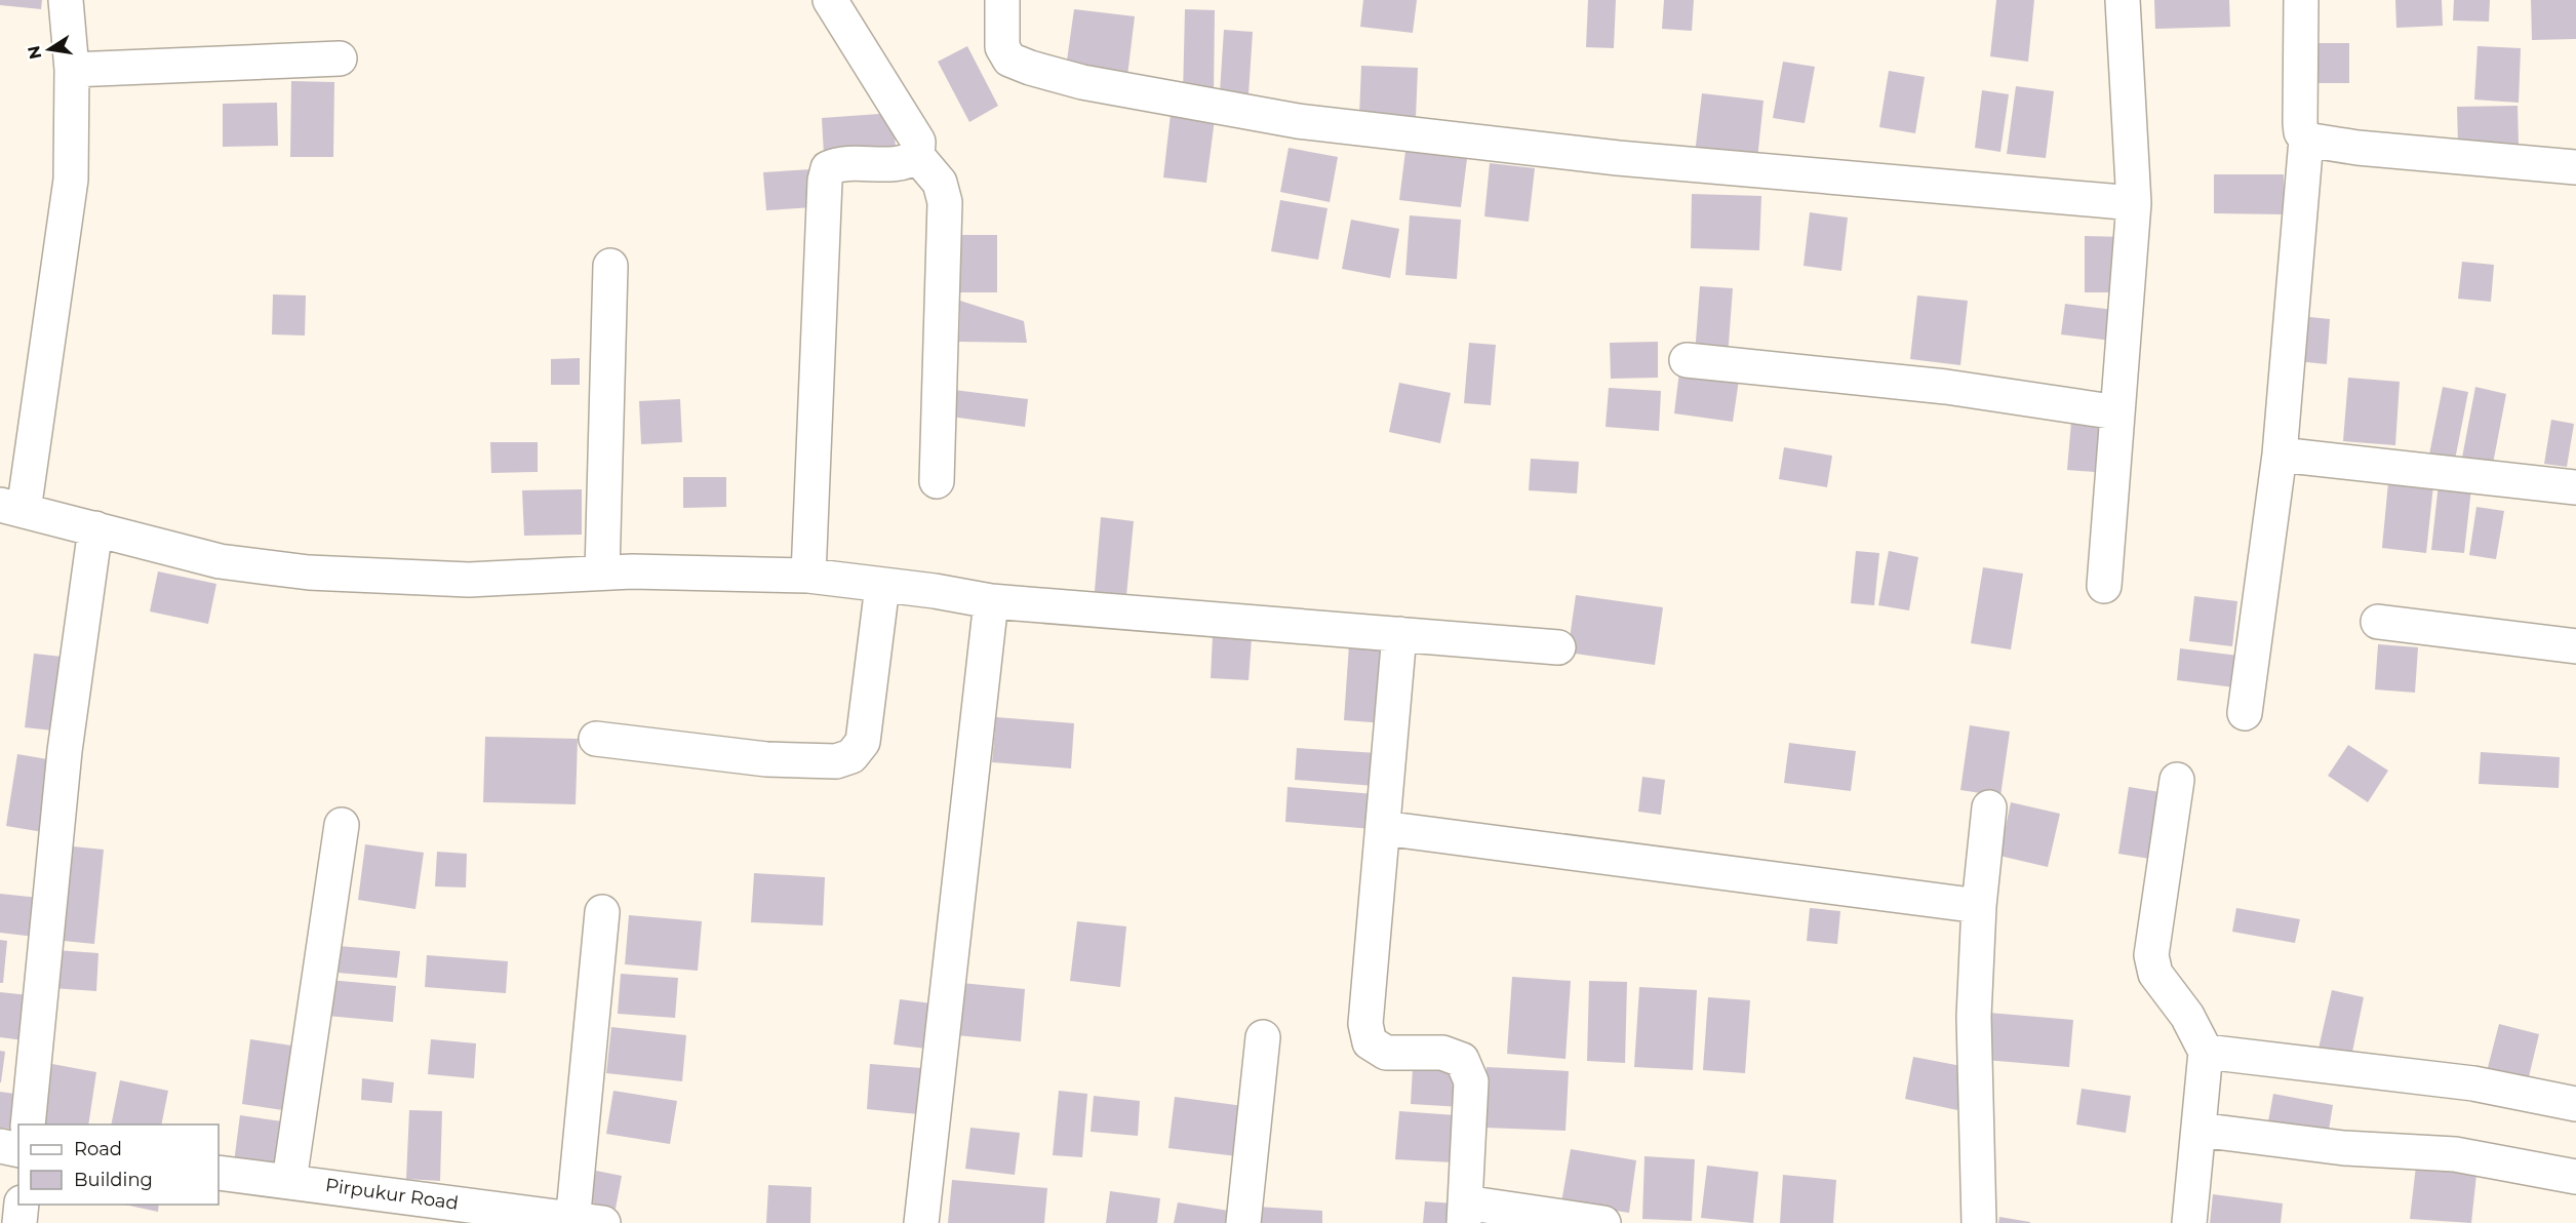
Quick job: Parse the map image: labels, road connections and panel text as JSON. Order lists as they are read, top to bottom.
{
  "streets": {
    "street": ["Pirpukur Road"]
  },
  "legend": ["Road", "Building"],
  "north": "left"
}
